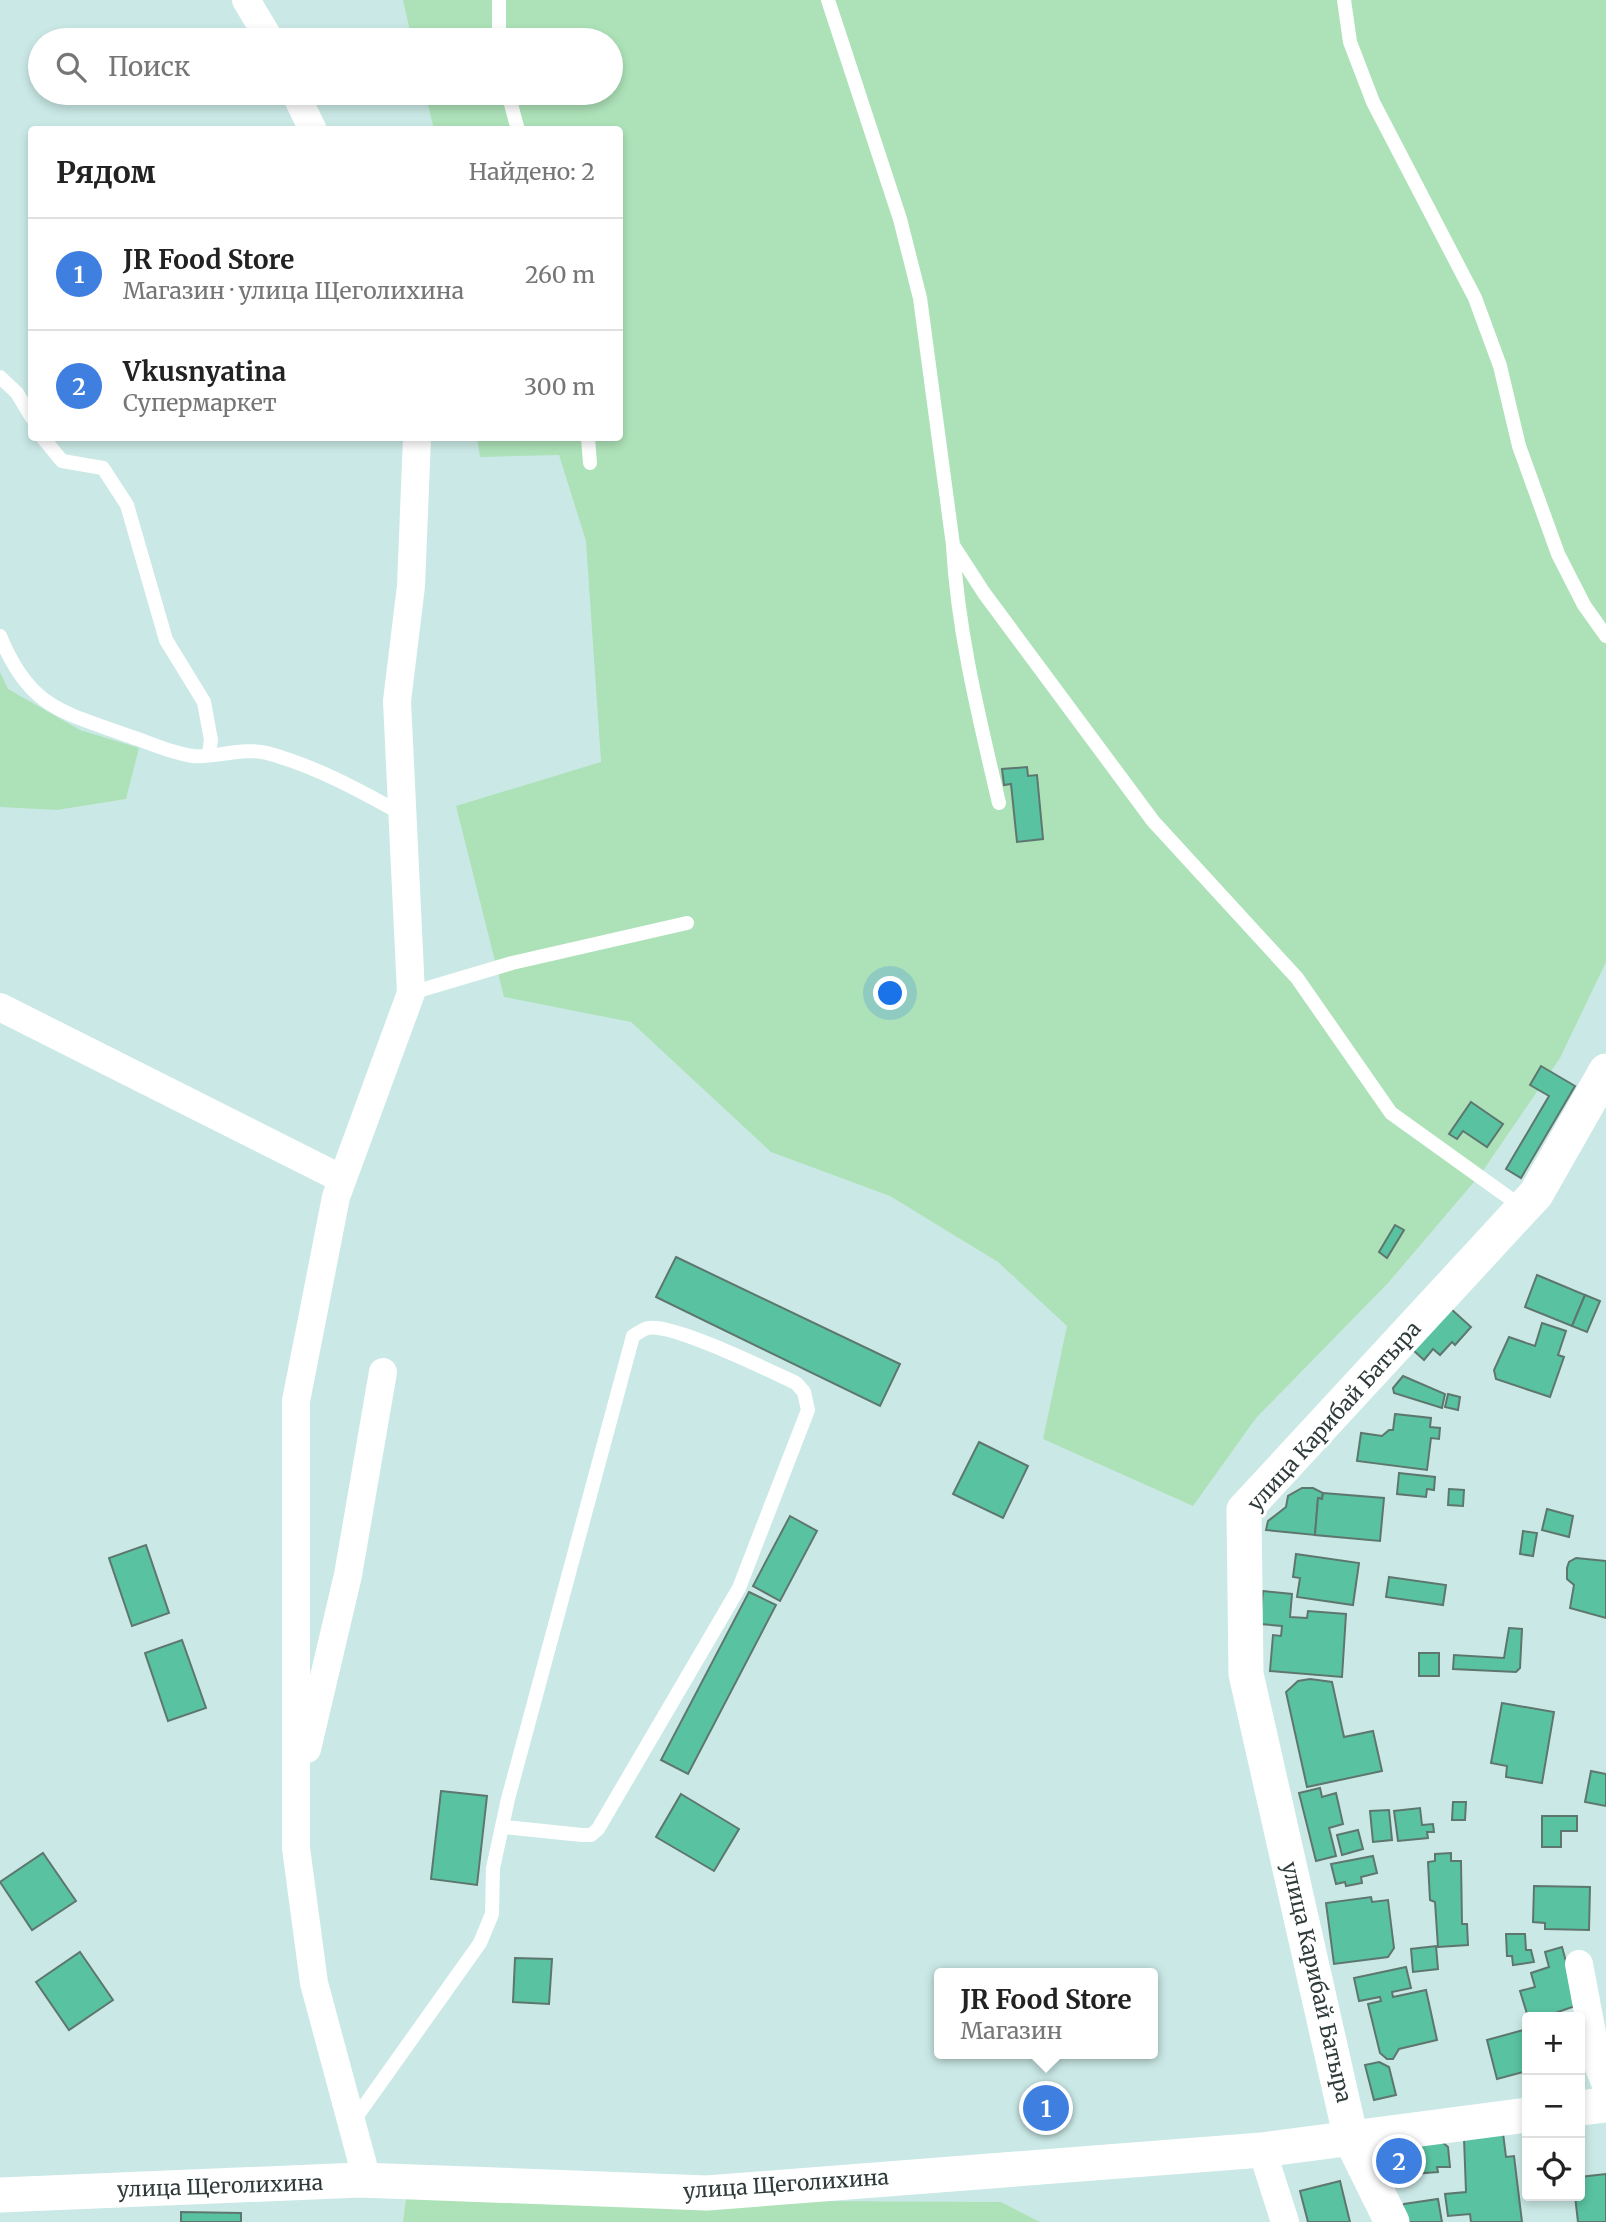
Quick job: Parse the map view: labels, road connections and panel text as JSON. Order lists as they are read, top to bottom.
{
  "streets": {
    "street": ["улица Карибай Батыра", "улица Щеголихина"]
  },
  "crossings": [
    ["улица Карибай Батыра", "улица Щеголихина"]
  ],
  "page": {
    "search": "Поиск",
    "heading": ["Рядом", "Найдено: 2"],
    "list": [
      {
        "mark": "1",
        "name": "JR Food Store",
        "note": "Магазин · улица Щеголихина",
        "value": "260 m"
      },
      {
        "mark": "2",
        "name": "Vkusnyatina",
        "note": "Супермаркет",
        "value": "300 m"
      }
    ],
    "popup": ["JR Food Store", "Магазин"],
    "map_buttons": ["+", "−"],
    "pins": ["1", "2"]
  }
}
